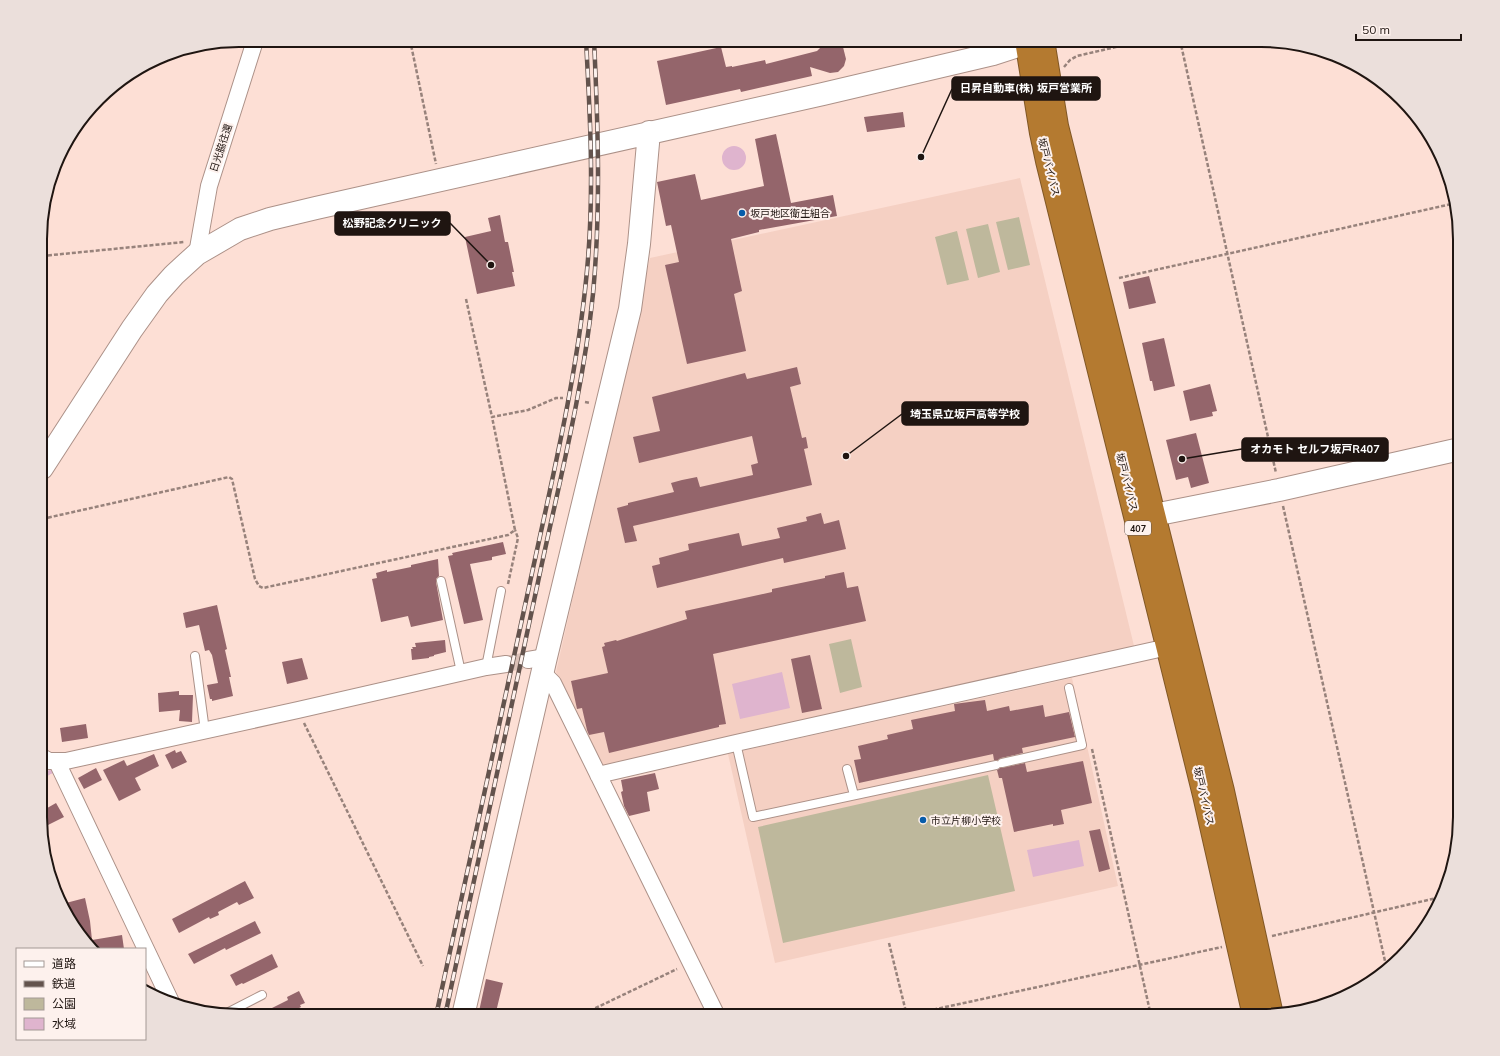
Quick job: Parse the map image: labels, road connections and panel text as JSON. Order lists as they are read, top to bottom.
{
  "streets": {
    "highway": ["坂戸バイパス", "407"],
    "street": ["日光脇往還"]
  },
  "places": [
    "日昇自動車(株) 坂戸営業所",
    "坂戸地区衛生組合",
    "松野記念クリニック",
    "埼玉県立坂戸高等学校",
    "オカモト セルフ坂戸R407",
    "市立片柳小学校"
  ],
  "legend": [
    "道路",
    "鉄道",
    "公園",
    "水域"
  ],
  "scale_bar": "50 m"
}
